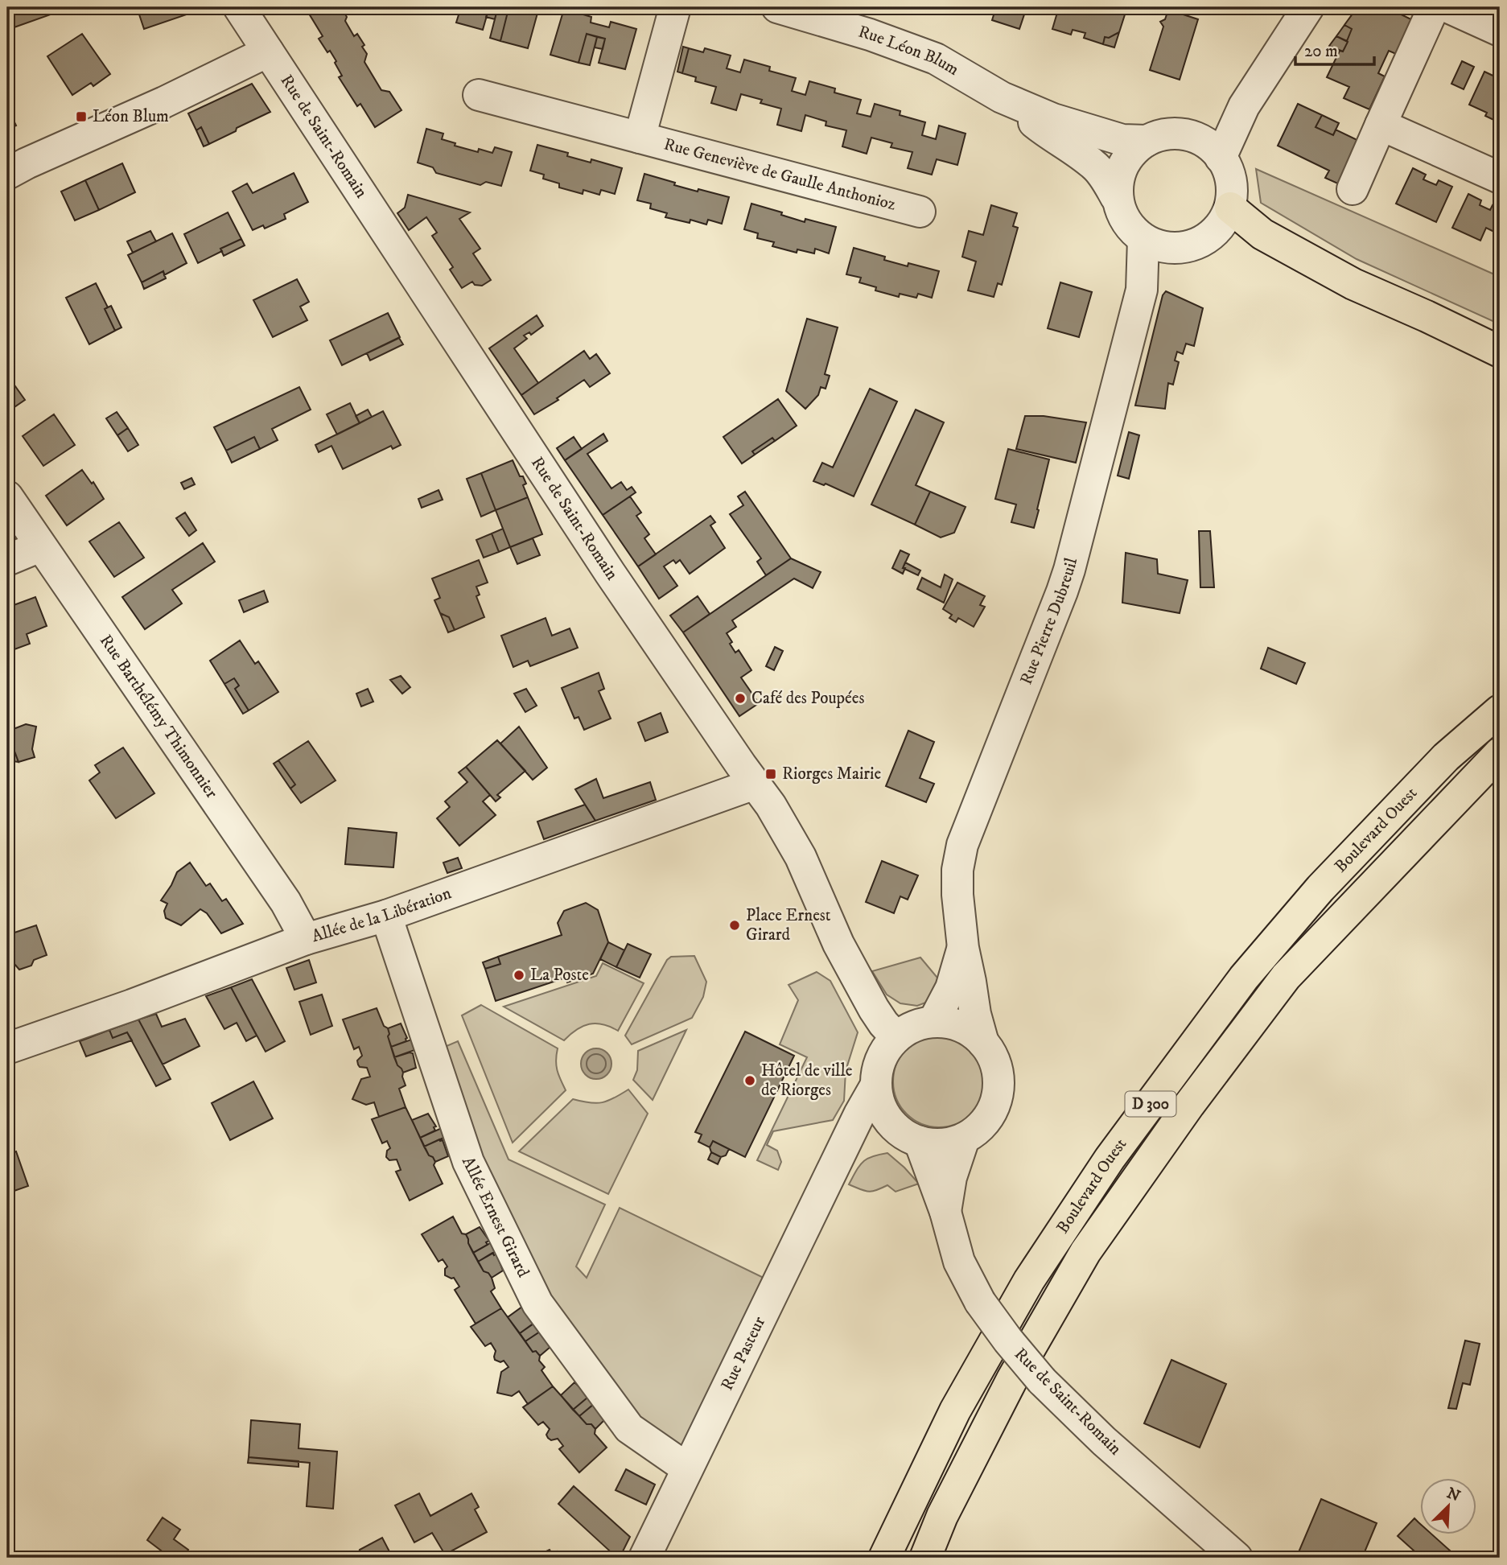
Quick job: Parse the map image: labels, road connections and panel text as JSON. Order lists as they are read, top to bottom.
{
  "streets": {
    "main road": ["Boulevard Ouest", "D 300"],
    "street": [
      "Rue Léon Blum",
      "Rue de Saint-Romain",
      "Rue Geneviève de Gaulle Anthonioz",
      "Rue Pierre Dubreuil",
      "Rue Barthélémy Thimonnier",
      "Allée de la Libération",
      "Allée Ernest Girard",
      "Rue Pasteur"
    ]
  },
  "crossings": [
    ["Rue Léon Blum", "Rue Pierre Dubreuil"],
    ["Rue de Saint-Romain", "Rue Pierre Dubreuil"],
    ["Rue de Saint-Romain", "Allée de la Libération"],
    ["Rue de Saint-Romain", "Rue Pasteur"],
    ["Rue Pierre Dubreuil", "Rue Pasteur"],
    ["Rue Barthélémy Thimonnier", "Allée de la Libération"],
    ["Allée de la Libération", "Allée Ernest Girard"],
    ["Allée Ernest Girard", "Rue Pasteur"]
  ],
  "places": {
    "transit": ["Léon Blum", "Riorges Mairie"],
    "other": [
      "Café des Poupées",
      "Place Ernest Girard",
      "La Poste",
      "Hôtel de ville de Riorges"
    ]
  },
  "scale_bar": "20 m",
  "north": "top right"
}
